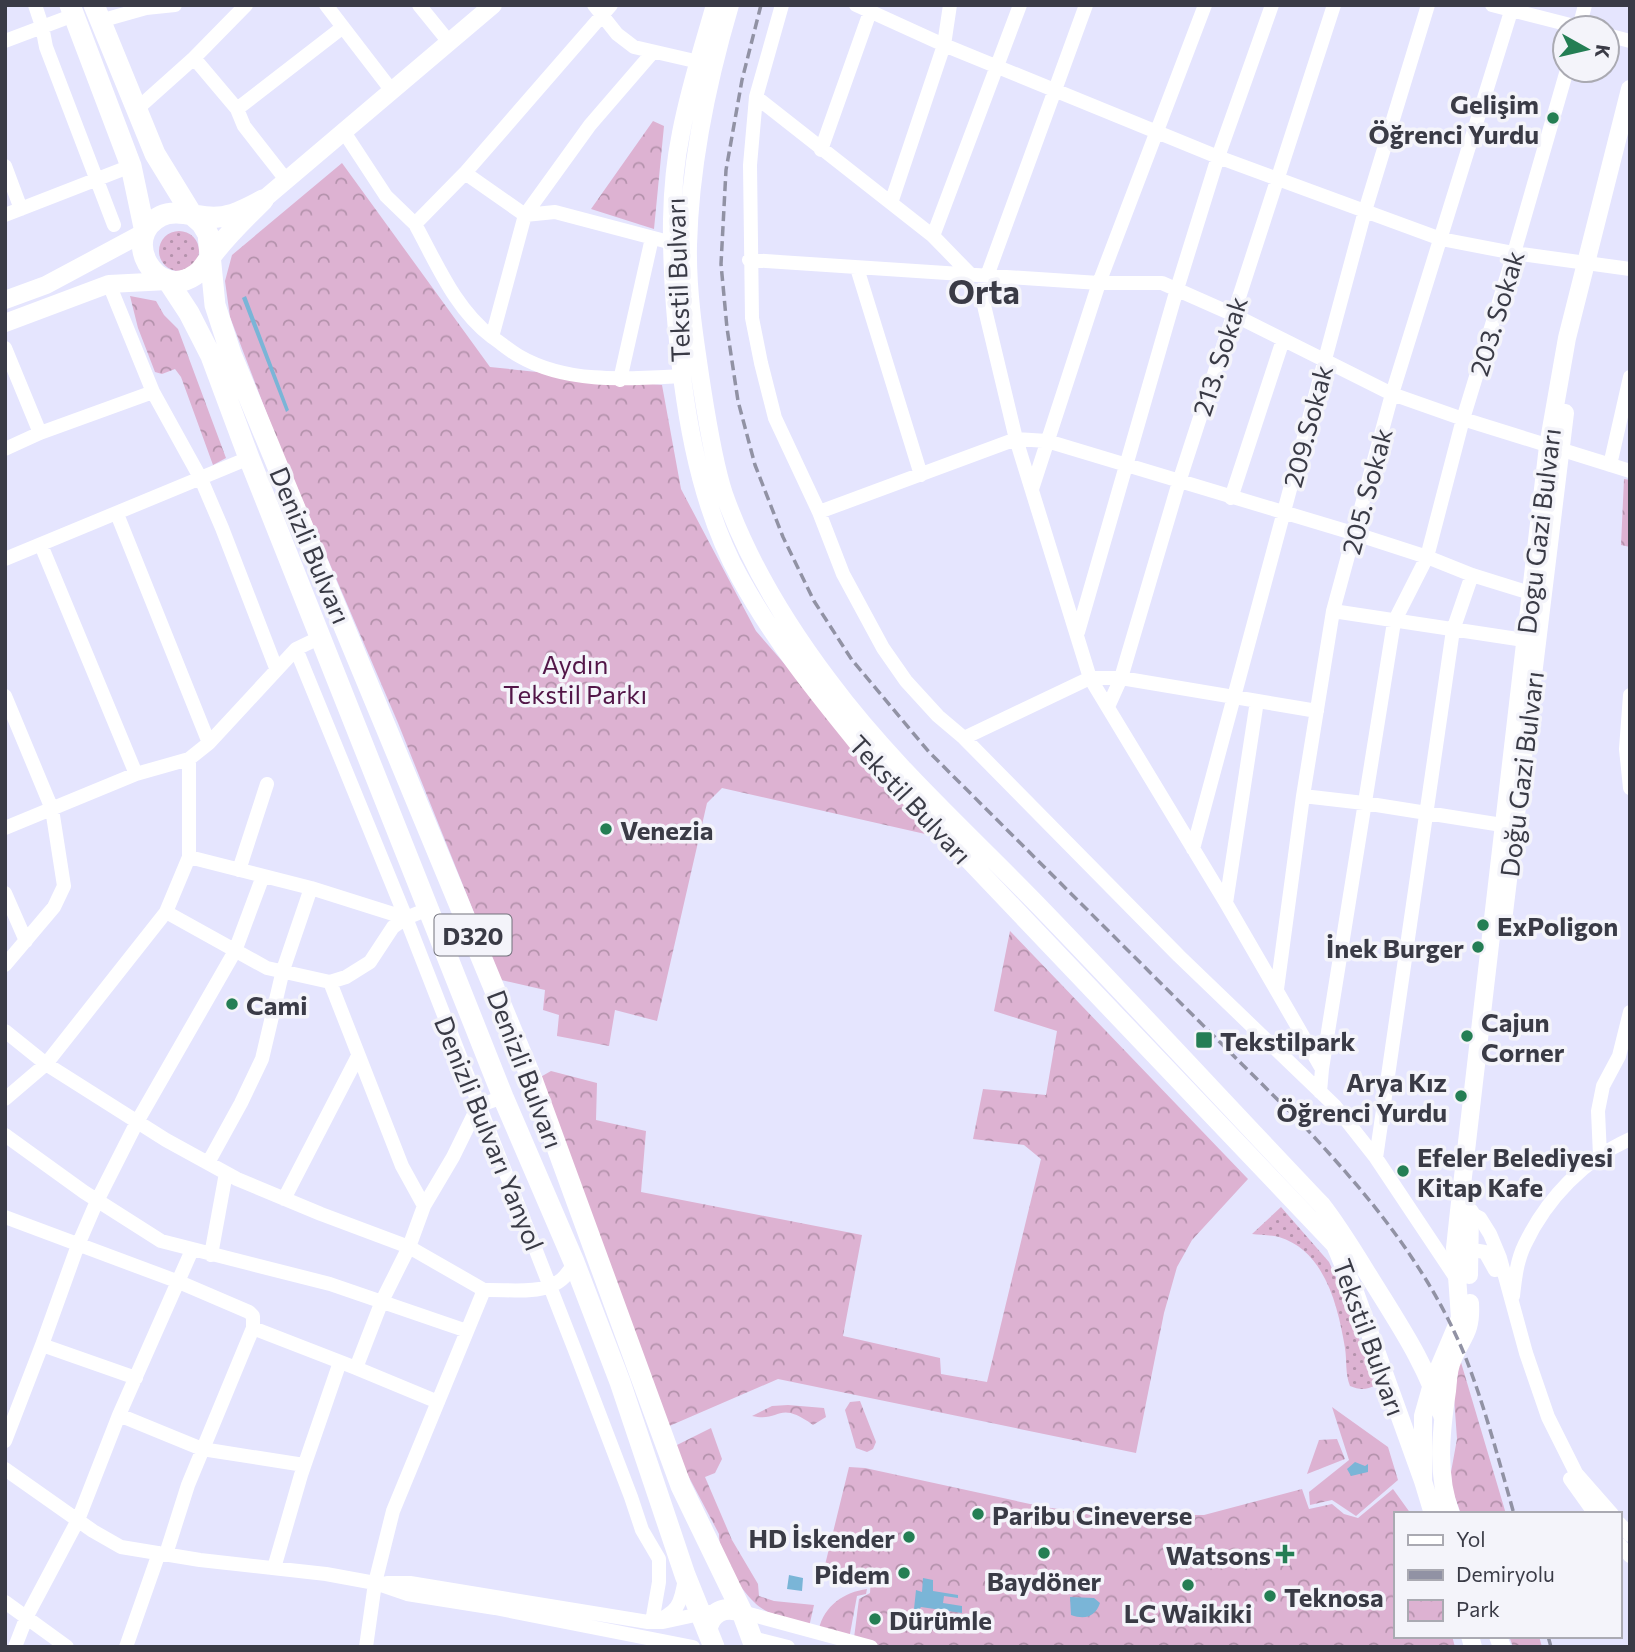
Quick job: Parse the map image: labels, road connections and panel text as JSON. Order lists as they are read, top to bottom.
{
  "streets": {
    "highway": ["Denizli Bulvarı", "D320"],
    "main road": ["Tekstil Bulvarı", "Dogu Gazi Bulvarı", "Doğu Gazi Bulvarı"],
    "street": [
      "203. Sokak",
      "213. Sokak",
      "209.Sokak",
      "205. Sokak",
      "Denizli Bulvarı Yanyol"
    ]
  },
  "crossings": [
    ["Tekstil Bulvarı", "Doğu Gazi Bulvarı"],
    ["Dogu Gazi Bulvarı", "Doğu Gazi Bulvarı"]
  ],
  "districts": ["Orta"],
  "parks": ["Aydın Tekstil Parkı"],
  "places": {
    "other": [
      "Gelişim Öğrenci Yurdu",
      "Venezia",
      "ExPoligon",
      "İnek Burger",
      "Cami",
      "Cajun Corner",
      "Arya Kız Öğrenci Yurdu",
      "Efeler Belediyesi Kitap Kafe",
      "Paribu Cineverse",
      "HD İskender",
      "Baydöner",
      "Pidem",
      "LC Waikiki",
      "Teknosa",
      "Dürümle"
    ],
    "transit": ["Tekstilpark"],
    "health": ["Watsons"]
  },
  "legend": ["Yol", "Demiryolu", "Park"],
  "north": "right"
}
